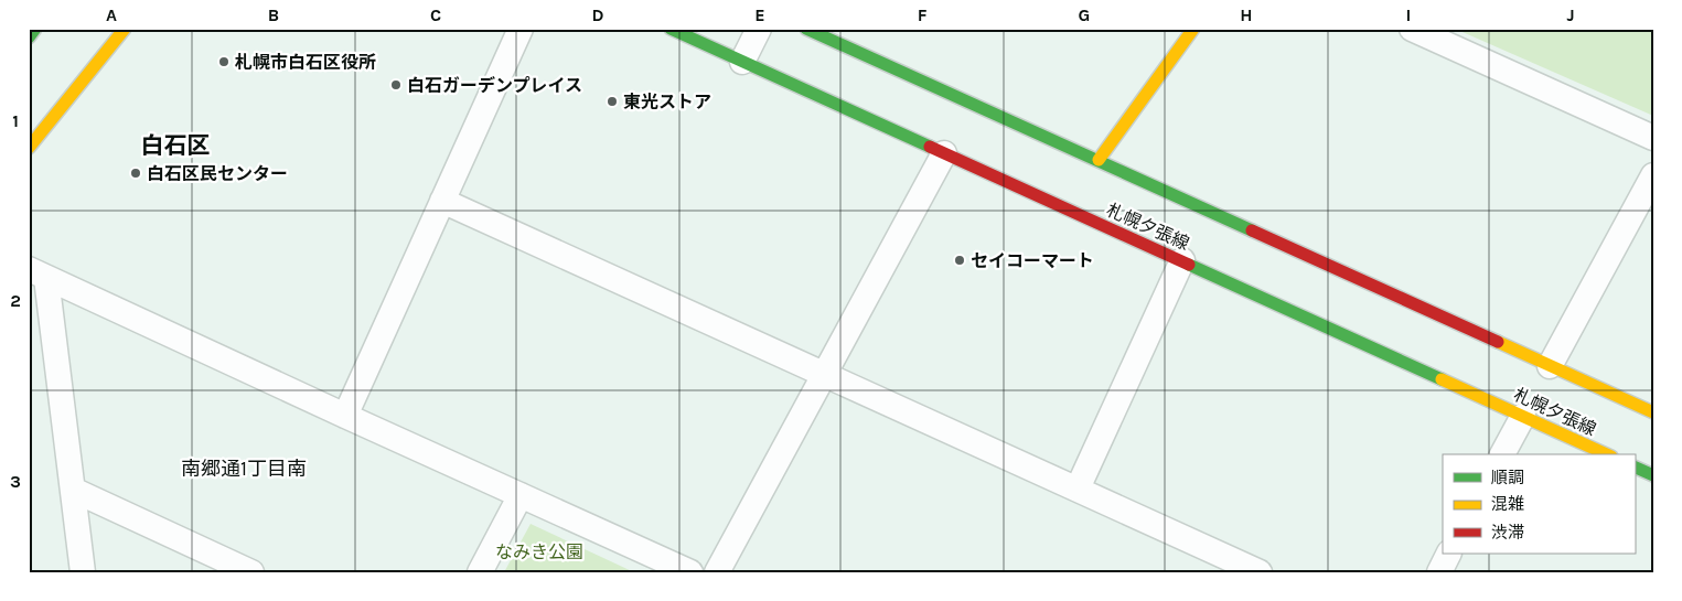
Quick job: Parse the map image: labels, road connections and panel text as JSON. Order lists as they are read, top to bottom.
{
  "streets": {
    "main road": ["札幌夕張線"]
  },
  "districts": ["白石区", "南郷通1丁目南"],
  "parks": ["なみき公園"],
  "places": [
    "札幌市白石区役所",
    "白石ガーデンプレイス",
    "東光ストア",
    "白石区民センター",
    "セイコーマート"
  ],
  "legend": ["順調", "混雑", "渋滞"],
  "grid": {
    "columns": [
      "A",
      "B",
      "C",
      "D",
      "E",
      "F",
      "G",
      "H",
      "I",
      "J"
    ],
    "rows": ["1", "2", "3"]
  }
}
